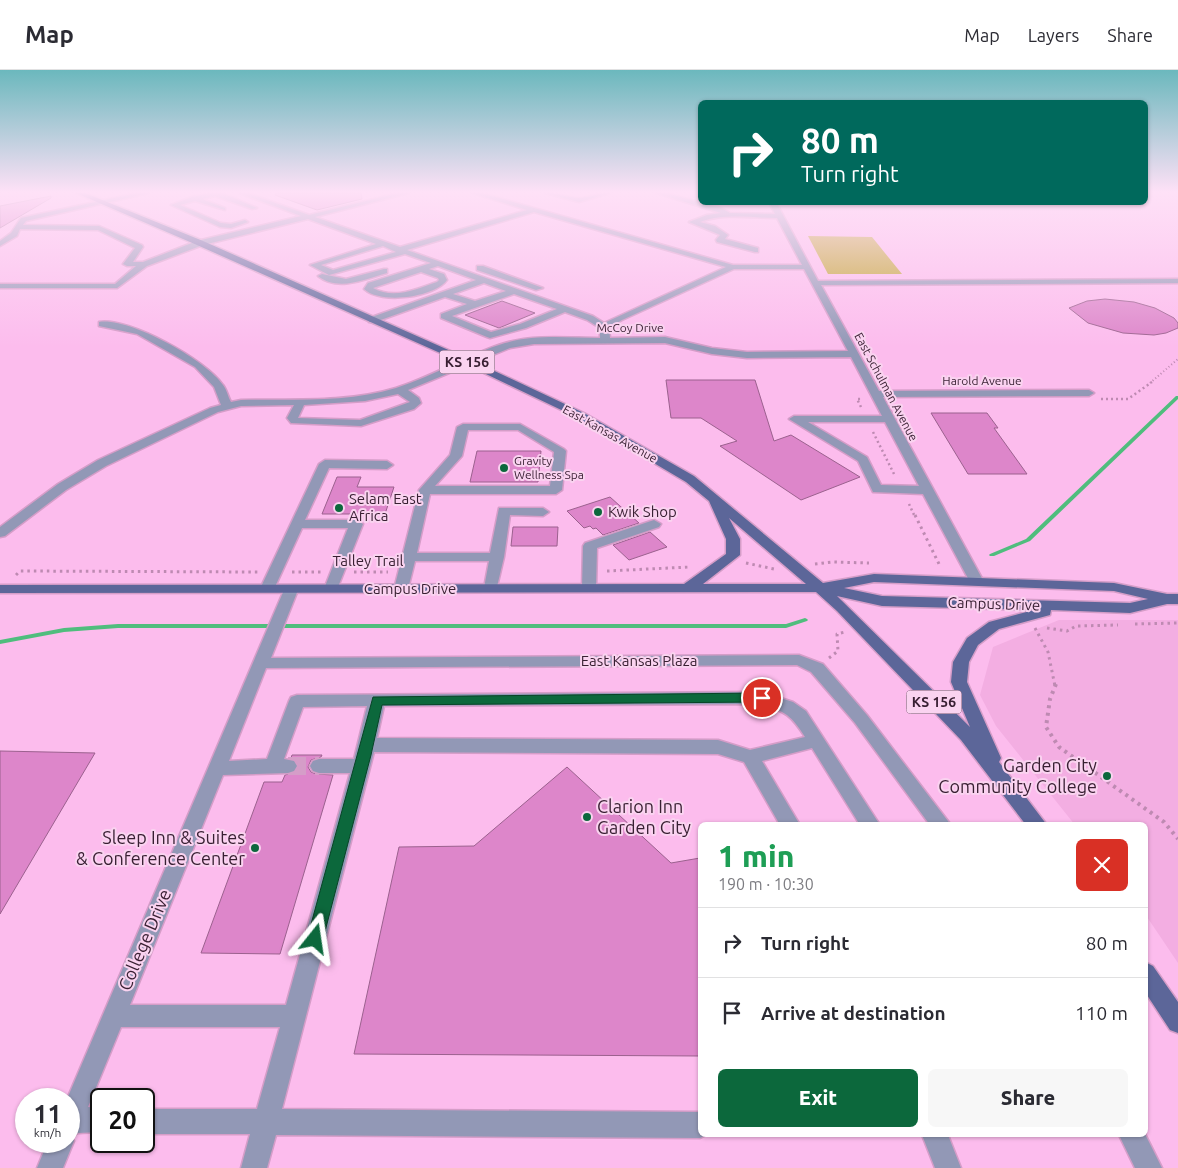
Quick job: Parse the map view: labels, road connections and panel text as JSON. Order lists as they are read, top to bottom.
{
  "streets": {
    "main road": ["KS 156", "East Kansas Avenue", "Campus Drive"],
    "street": [
      "McCoy Drive",
      "Harold Avenue",
      "East Schulman Avenue",
      "East Kansas Plaza",
      "College Drive"
    ],
    "path": ["Talley Trail"]
  },
  "crossings": [
    ["McCoy Drive", "East Schulman Avenue"],
    ["McCoy Drive", "East Kansas Avenue"],
    ["Harold Avenue", "East Schulman Avenue"],
    ["East Schulman Avenue", "Campus Drive"],
    ["East Kansas Avenue", "Campus Drive"],
    ["Campus Drive", "College Drive"],
    ["East Kansas Plaza", "College Drive"]
  ],
  "places": [
    "Gravity Wellness Spa",
    "Selam East Africa",
    "Kwik Shop",
    "Garden City Community College",
    "Clarion Inn Garden City",
    "Sleep Inn & Suites & Conference Center"
  ],
  "page": {
    "header": "Map",
    "nav": ["Map", "Layers", "Share"],
    "turn": ["80 m", "Turn right"],
    "heading": ["1 min", "190 m · 10:30"],
    "list": [
      {
        "name": "Turn right",
        "value": "80 m"
      },
      {
        "name": "Arrive at destination",
        "value": "110 m"
      }
    ],
    "buttons": ["Exit", "Share"],
    "speed": "11 km/h",
    "limit": "20"
  }
}
